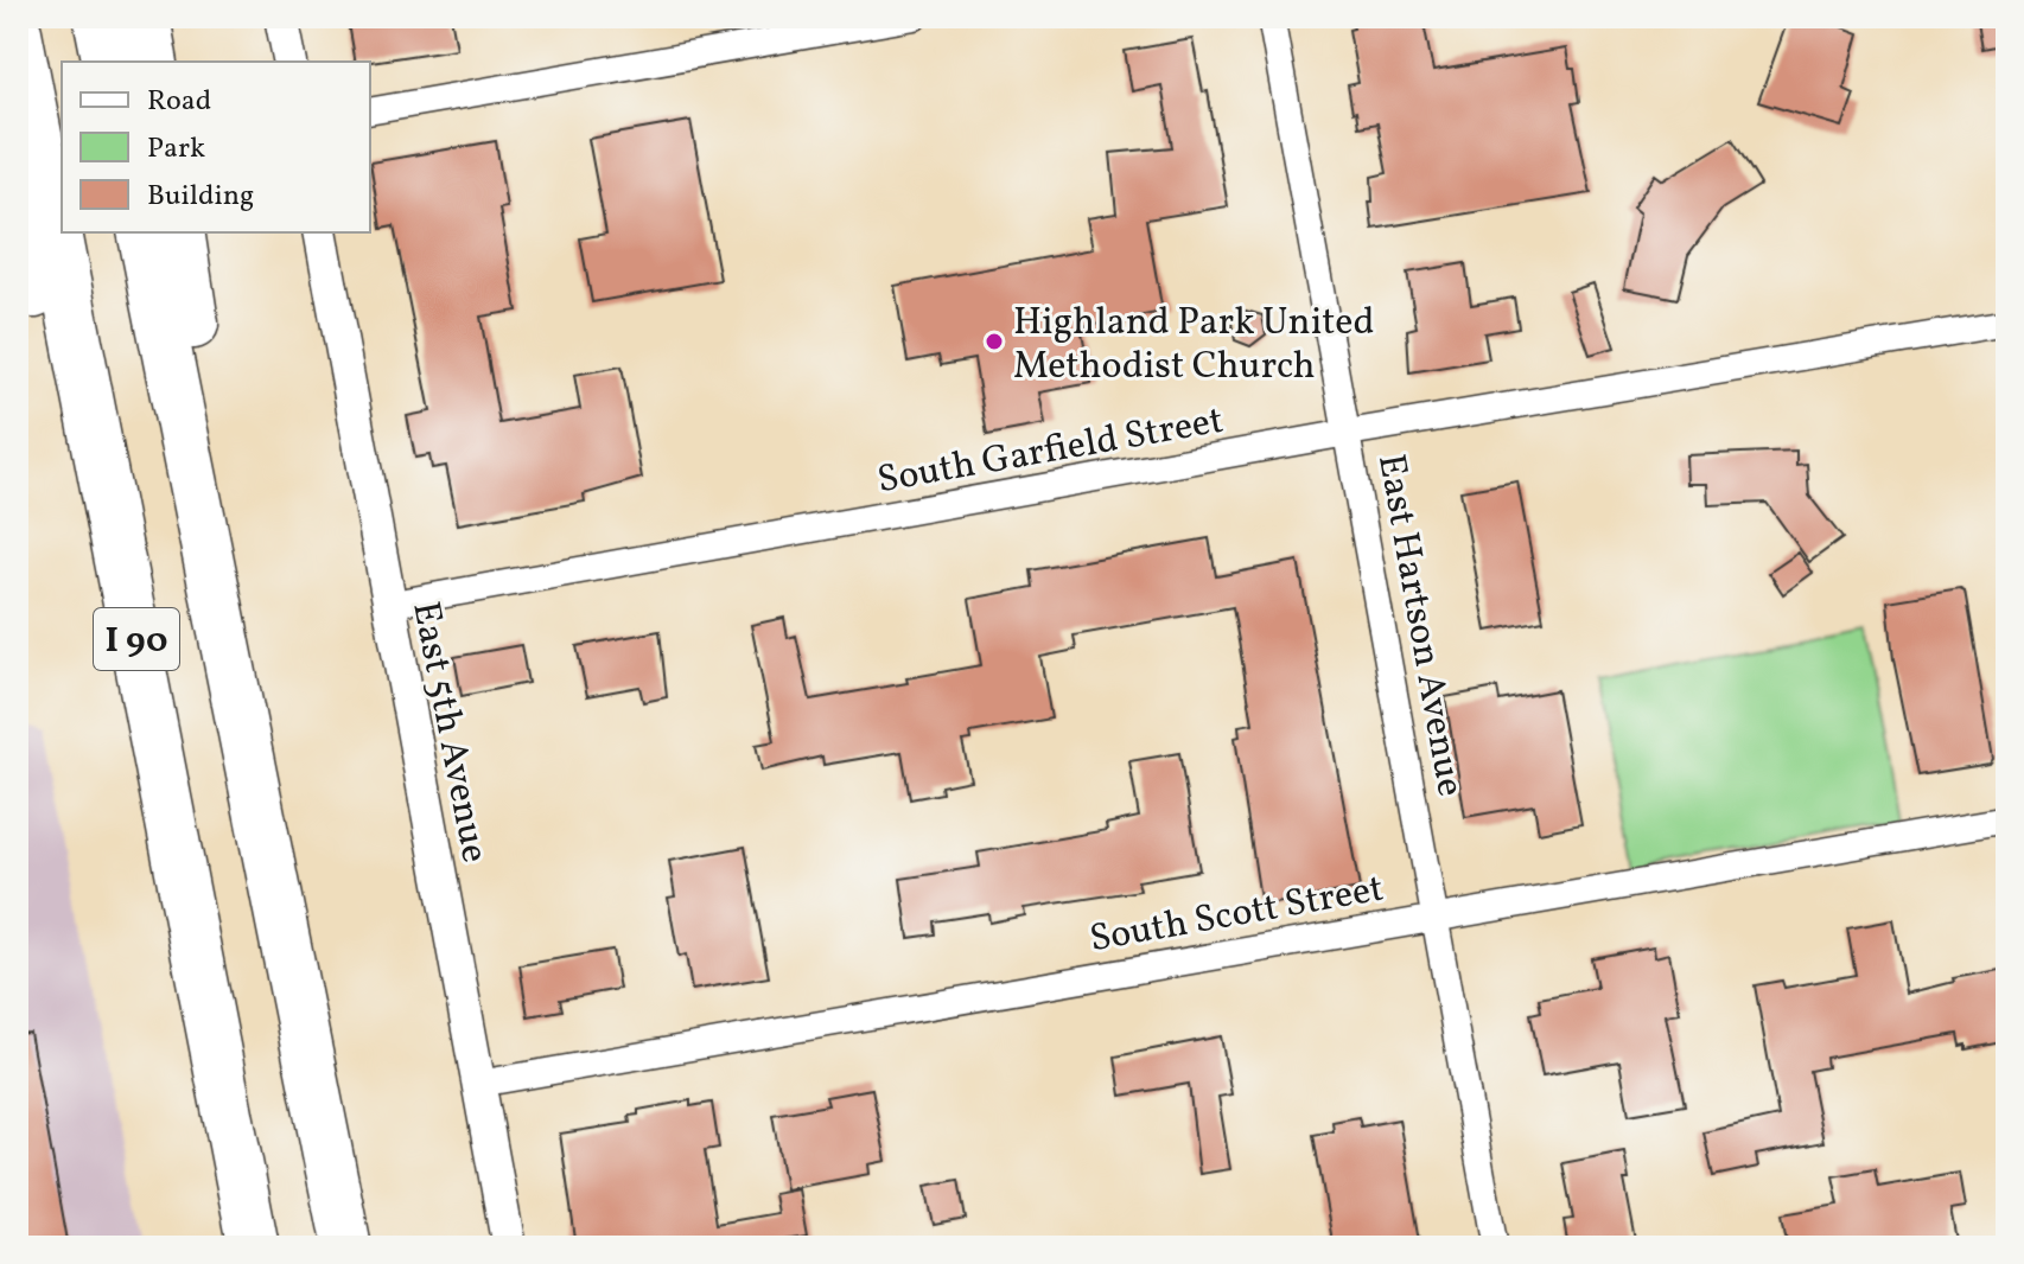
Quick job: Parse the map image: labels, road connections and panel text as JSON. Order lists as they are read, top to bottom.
{
  "streets": {
    "highway": ["I 90"],
    "street": [
      "South Garfield Street",
      "East Hartson Avenue",
      "East 5th Avenue",
      "South Scott Street"
    ]
  },
  "crossings": [
    ["South Garfield Street", "East Hartson Avenue"],
    ["South Garfield Street", "East 5th Avenue"],
    ["East Hartson Avenue", "South Scott Street"],
    ["East 5th Avenue", "South Scott Street"]
  ],
  "places": ["Highland Park United Methodist Church"],
  "legend": ["Road", "Park", "Building"]
}
